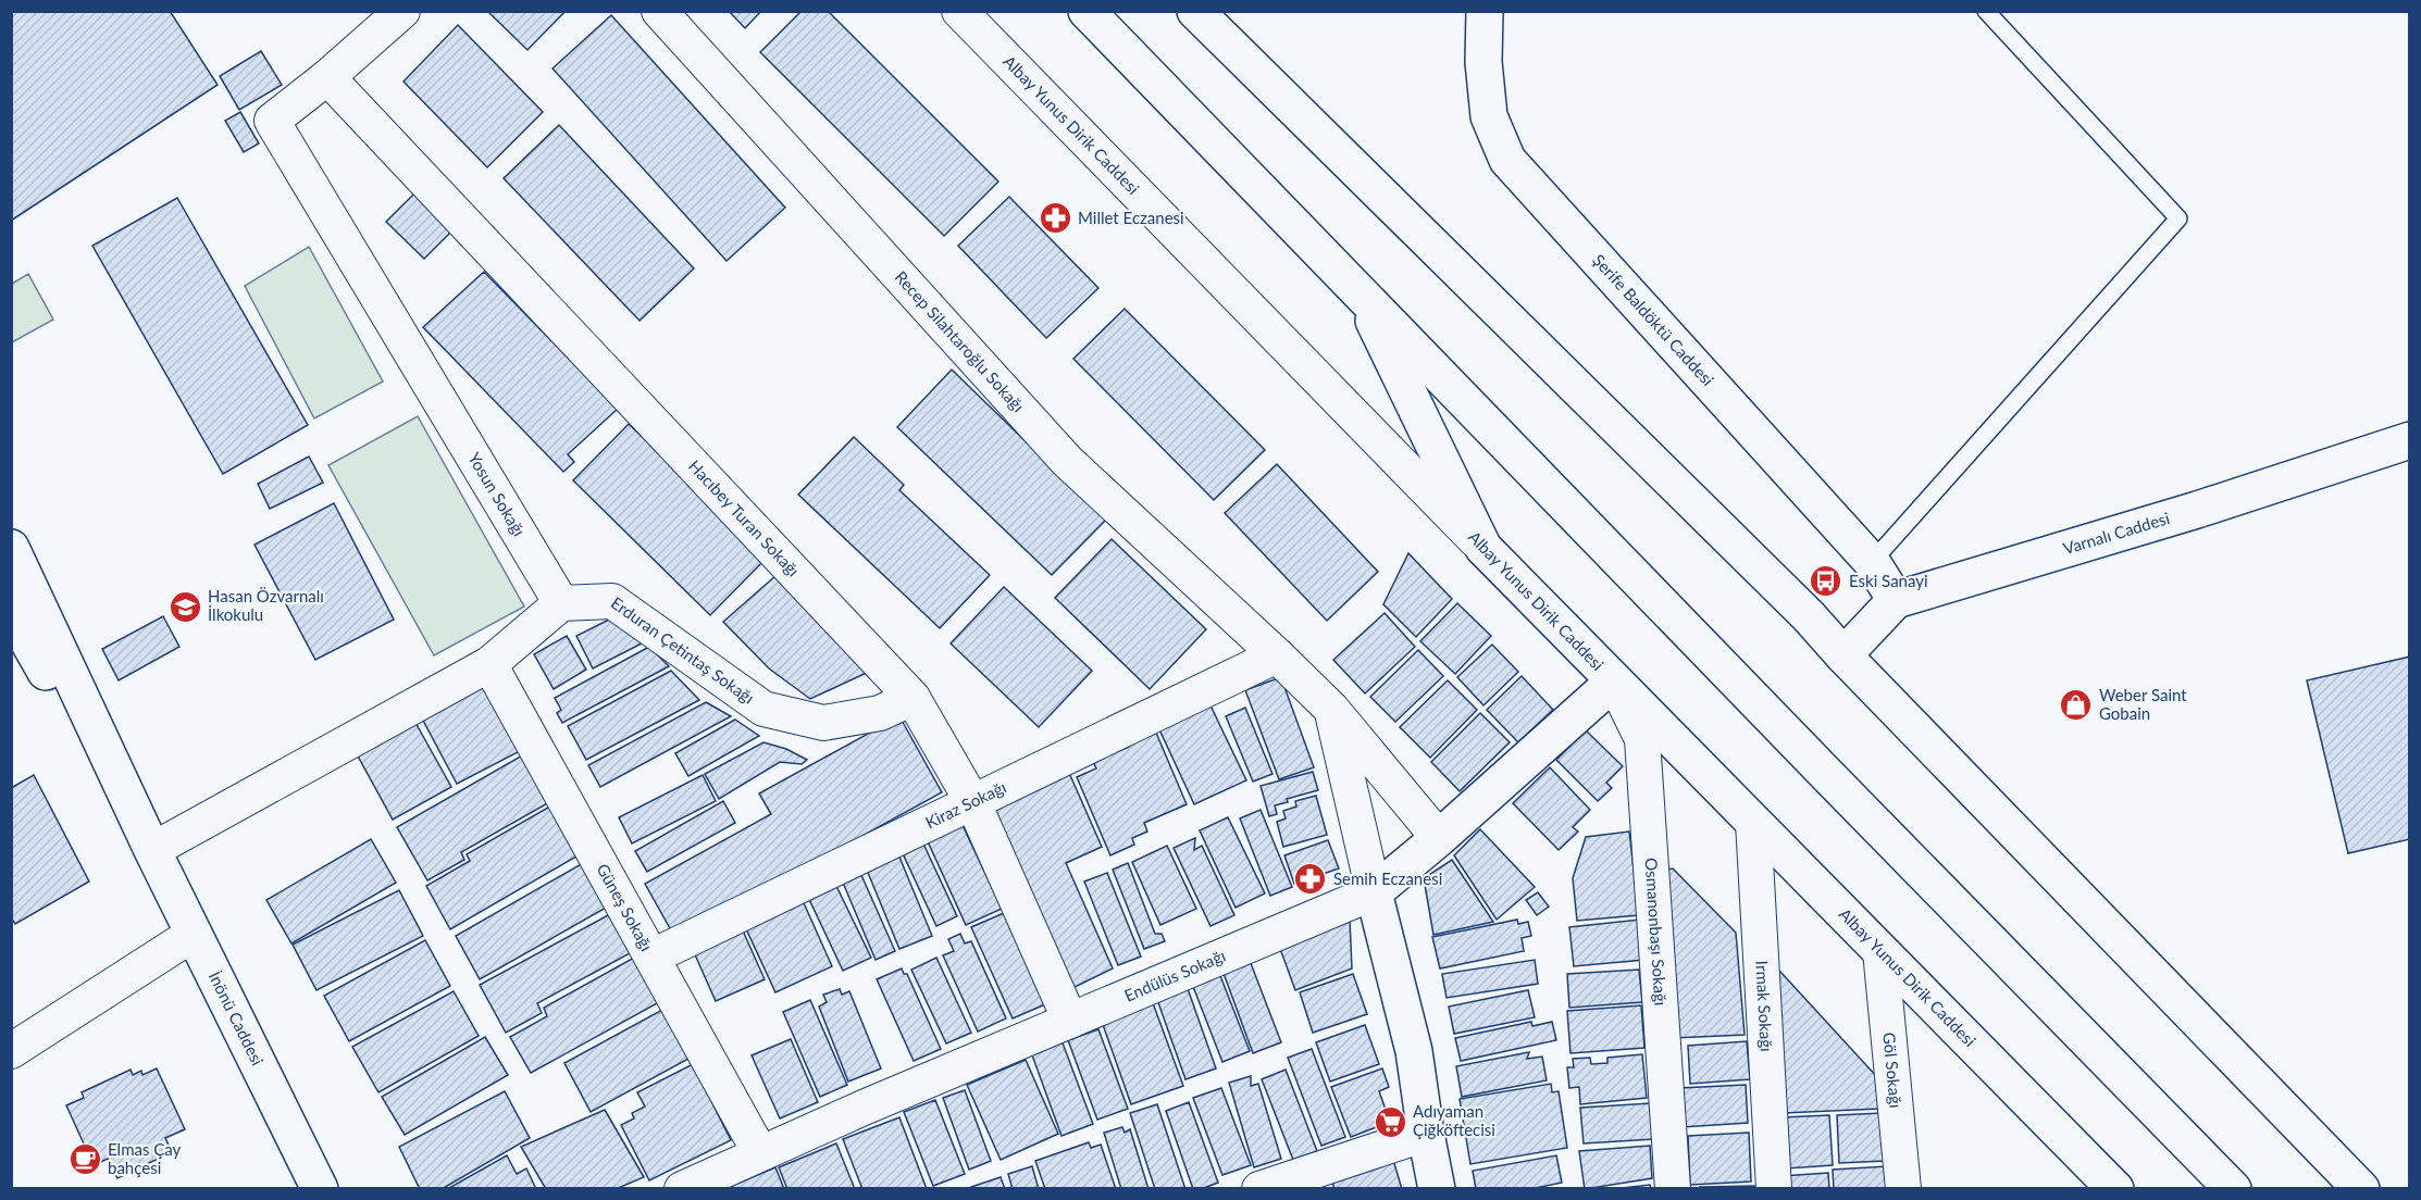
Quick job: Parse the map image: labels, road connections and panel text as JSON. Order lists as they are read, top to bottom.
{
  "streets": {
    "main road": [
      "Albay Yunus Dirik Caddesi",
      "Şerife Baldöktü Caddesi",
      "Varnalı Caddesi",
      "Endülüs Sokağı",
      "İnönü Caddesi"
    ],
    "street": [
      "Recep Silahtaroğlu Sokağı",
      "Yosun Sokağı",
      "Hacıbey Turan Sokağı",
      "Erduran Çetintaş Sokağı",
      "Kiraz Sokağı",
      "Güneş Sokağı",
      "Osmanonbaşı Sokağı",
      "Irmak Sokağı",
      "Göl Sokağı"
    ]
  },
  "crossings": [
    ["Albay Yunus Dirik Caddesi", "Osmanonbaşı Sokağı"],
    ["Albay Yunus Dirik Caddesi", "Endülüs Sokağı"],
    ["Albay Yunus Dirik Caddesi", "Irmak Sokağı"],
    ["Albay Yunus Dirik Caddesi", "Göl Sokağı"],
    ["Şerife Baldöktü Caddesi", "Varnalı Caddesi"],
    ["Recep Silahtaroğlu Sokağı", "Kiraz Sokağı"],
    ["Yosun Sokağı", "Hacıbey Turan Sokağı"],
    ["Yosun Sokağı", "Erduran Çetintaş Sokağı"],
    ["Hacıbey Turan Sokağı", "Erduran Çetintaş Sokağı"],
    ["Hacıbey Turan Sokağı", "Kiraz Sokağı"],
    ["Hacıbey Turan Sokağı", "Endülüs Sokağı"],
    ["Kiraz Sokağı", "Güneş Sokağı"],
    ["Güneş Sokağı", "Endülüs Sokağı"],
    ["Osmanonbaşı Sokağı", "Endülüs Sokağı"]
  ],
  "places": {
    "pharmacy": ["Millet Eczanesi", "Semih Eczanesi"],
    "bus stop": ["Eski Sanayi"],
    "school or university": ["Hasan Özvarnalı İlkokulu"],
    "shop": ["Weber Saint Gobain"],
    "supermarket": ["Adıyaman Çiğköftecisi"],
    "cafe": ["Elmas Çay bahçesi"]
  }
}
